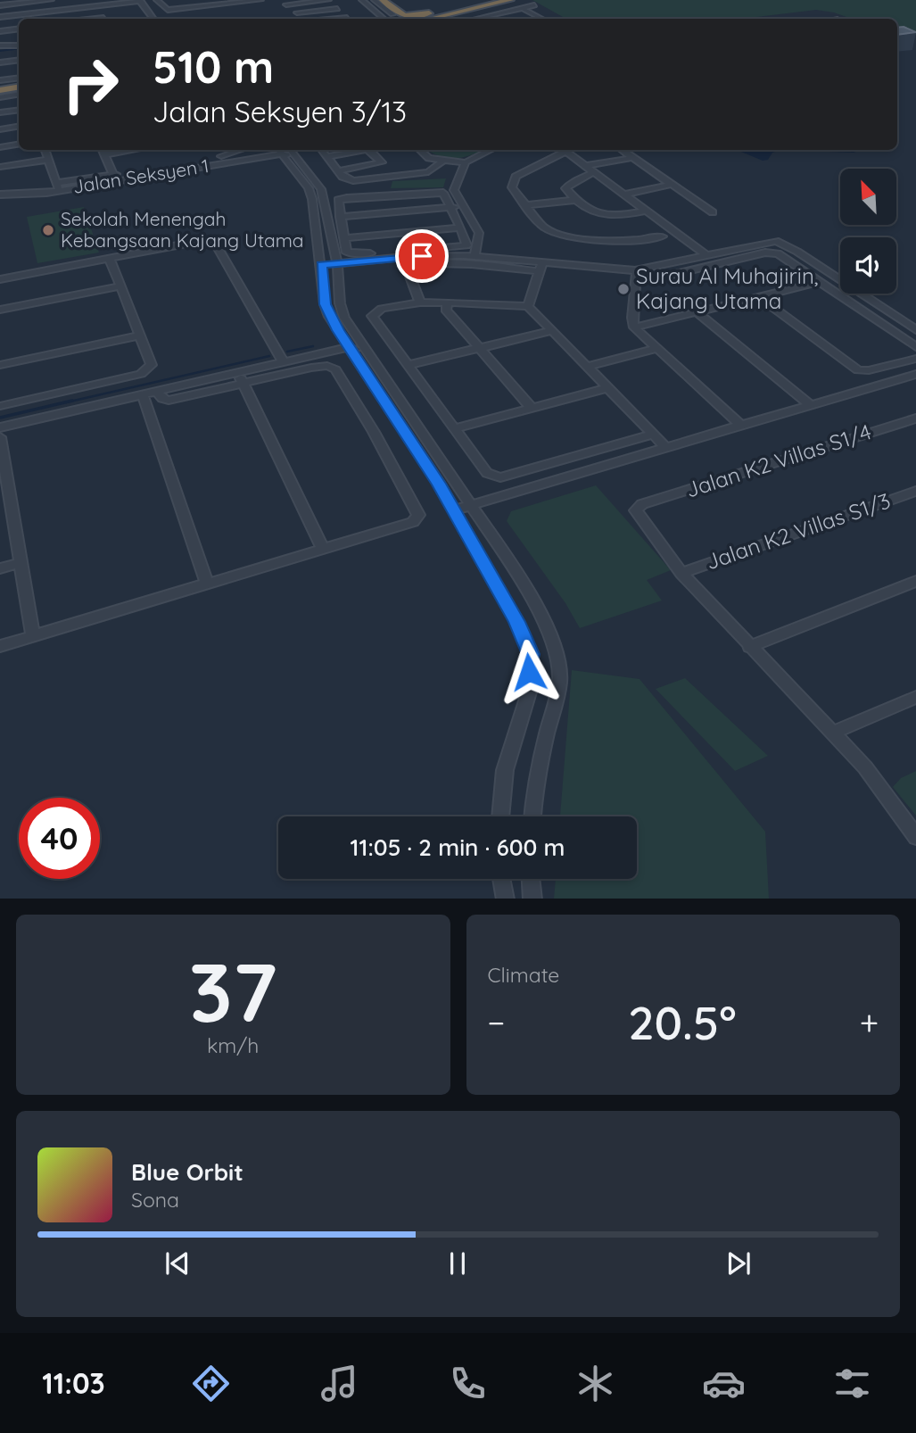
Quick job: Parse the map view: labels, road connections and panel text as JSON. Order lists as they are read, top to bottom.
{
  "streets": {
    "street": ["Jalan Seksyen 1", "Jalan K2 Villas S1/4", "Jalan K2 Villas S1/3"]
  },
  "crossings": [
    ["Jalan K2 Villas S1/4", "Jalan K2 Villas S1/3"]
  ],
  "places": ["Sekolah Menengah Kebangsaan Kajang Utama", "Surau Al Muhajirin, Kajang Utama"],
  "north": "top left",
  "page": {
    "turn": ["510 m", "Jalan Seksyen 3/13"],
    "limit": "40",
    "trip": "11:05 · 2 min · 600 m",
    "tile": [
      ["37", "km/h"],
      "Climate"
    ],
    "heat": ["−", "20.5°", "+"],
    "song": ["Blue Orbit", "Sona"],
    "tabs": "11:03"
  }
}
